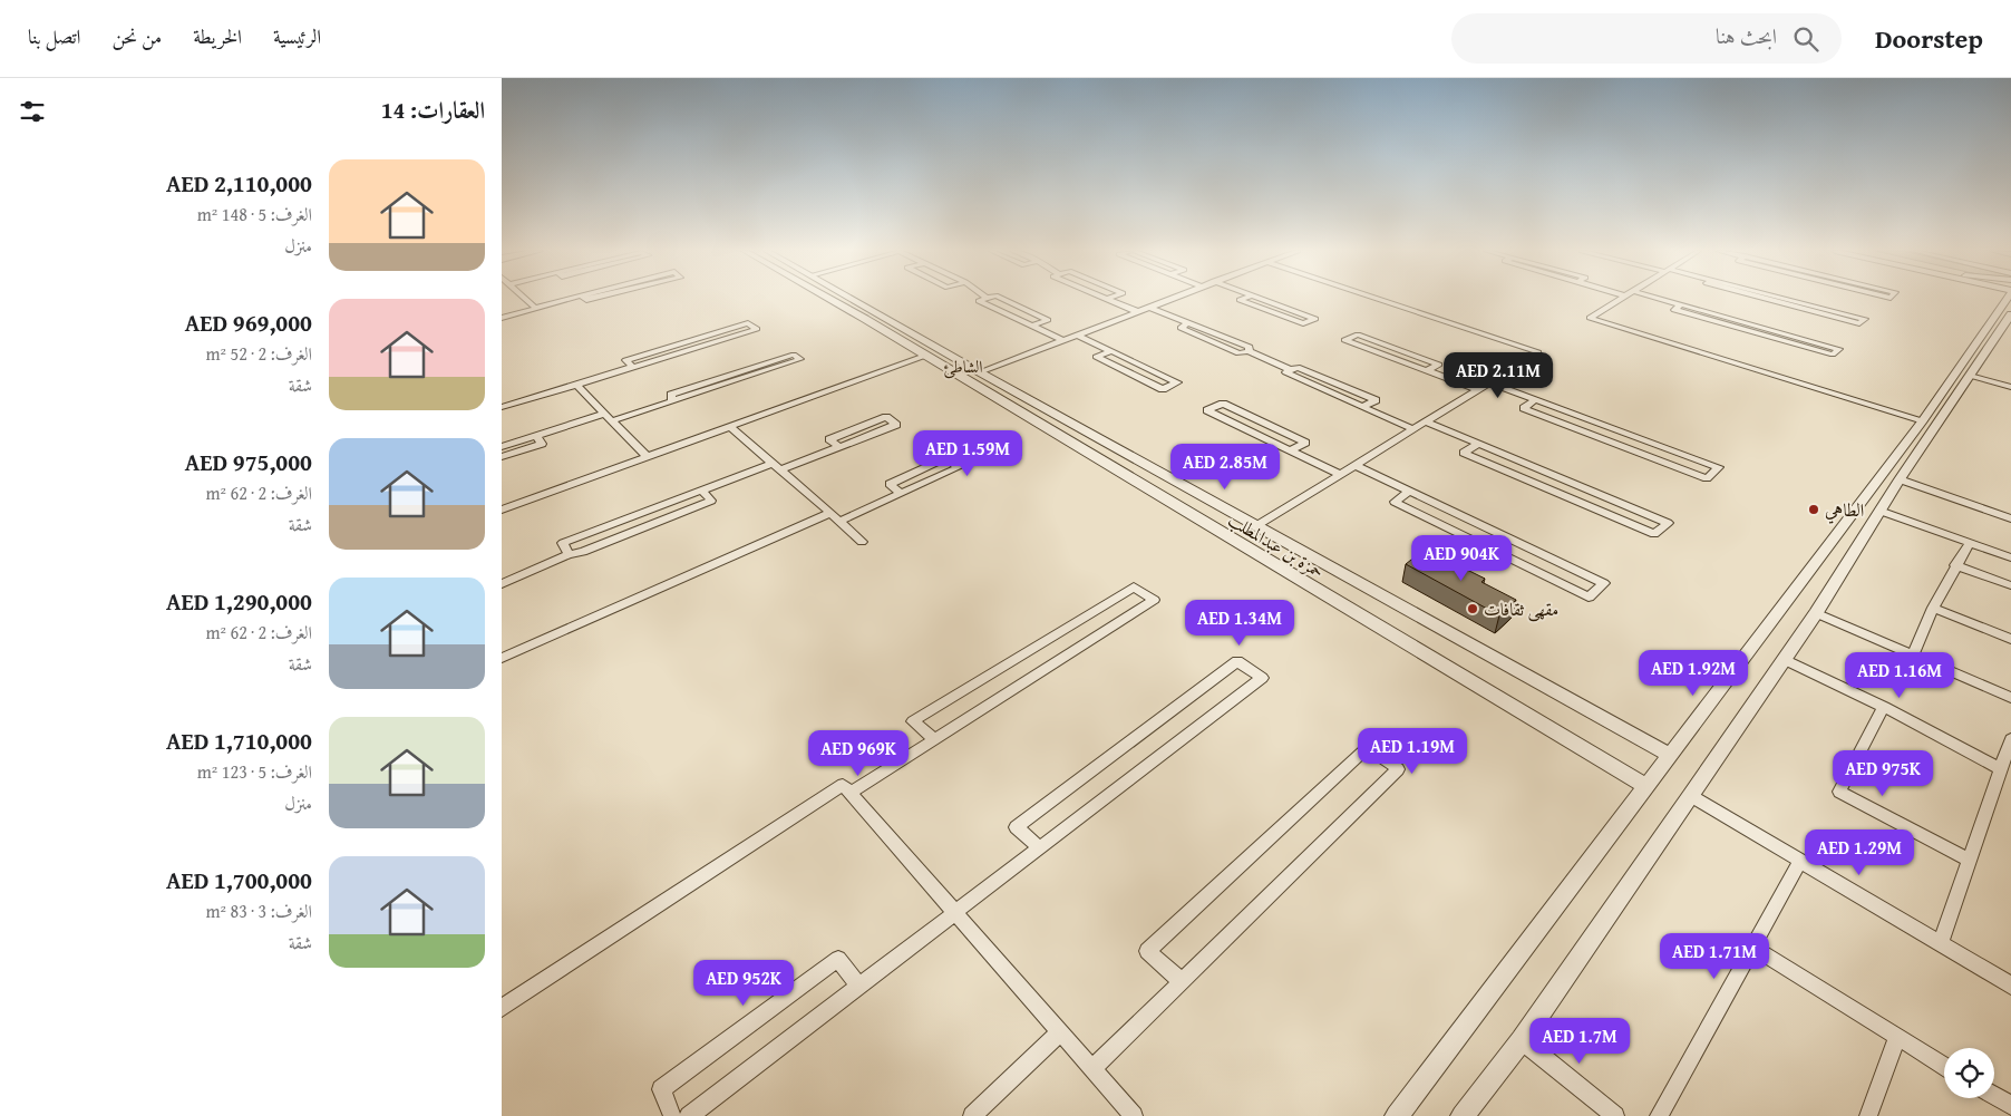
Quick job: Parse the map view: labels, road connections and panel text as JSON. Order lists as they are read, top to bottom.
{
  "streets": {
    "street": ["حمزة بن عبدالمطلب"]
  },
  "districts": ["الشاطئ"],
  "places": ["الطاهي", "مقهى ثقافات"],
  "page": {
    "header": "Doorstep",
    "search": "ابحث هنا",
    "nav": [
      "الرئيسية",
      "الخريطة",
      "من نحن",
      "اتصل بنا"
    ],
    "heading": "العقارات: 14",
    "list": [
      {
        "name": "AED 2,110,000",
        "note": "الغرف: 5 · 148 m² · منزل"
      },
      {
        "name": "AED 969,000",
        "note": "الغرف: 2 · 52 m² · شقة"
      },
      {
        "name": "AED 975,000",
        "note": "الغرف: 2 · 62 m² · شقة"
      },
      {
        "name": "AED 1,290,000",
        "note": "الغرف: 2 · 62 m² · شقة"
      },
      {
        "name": "AED 1,710,000",
        "note": "الغرف: 5 · 123 m² · منزل"
      },
      {
        "name": "AED 1,700,000",
        "note": "الغرف: 3 · 83 m² · شقة"
      }
    ],
    "price": [
      "AED 2.11M",
      "AED 1.59M",
      "AED 2.85M",
      "AED 904K",
      "AED 1.34M",
      "AED 1.92M",
      "AED 1.16M",
      "AED 1.19M",
      "AED 969K",
      "AED 975K",
      "AED 1.29M",
      "AED 1.71M",
      "AED 952K",
      "AED 1.7M"
    ]
  }
}
